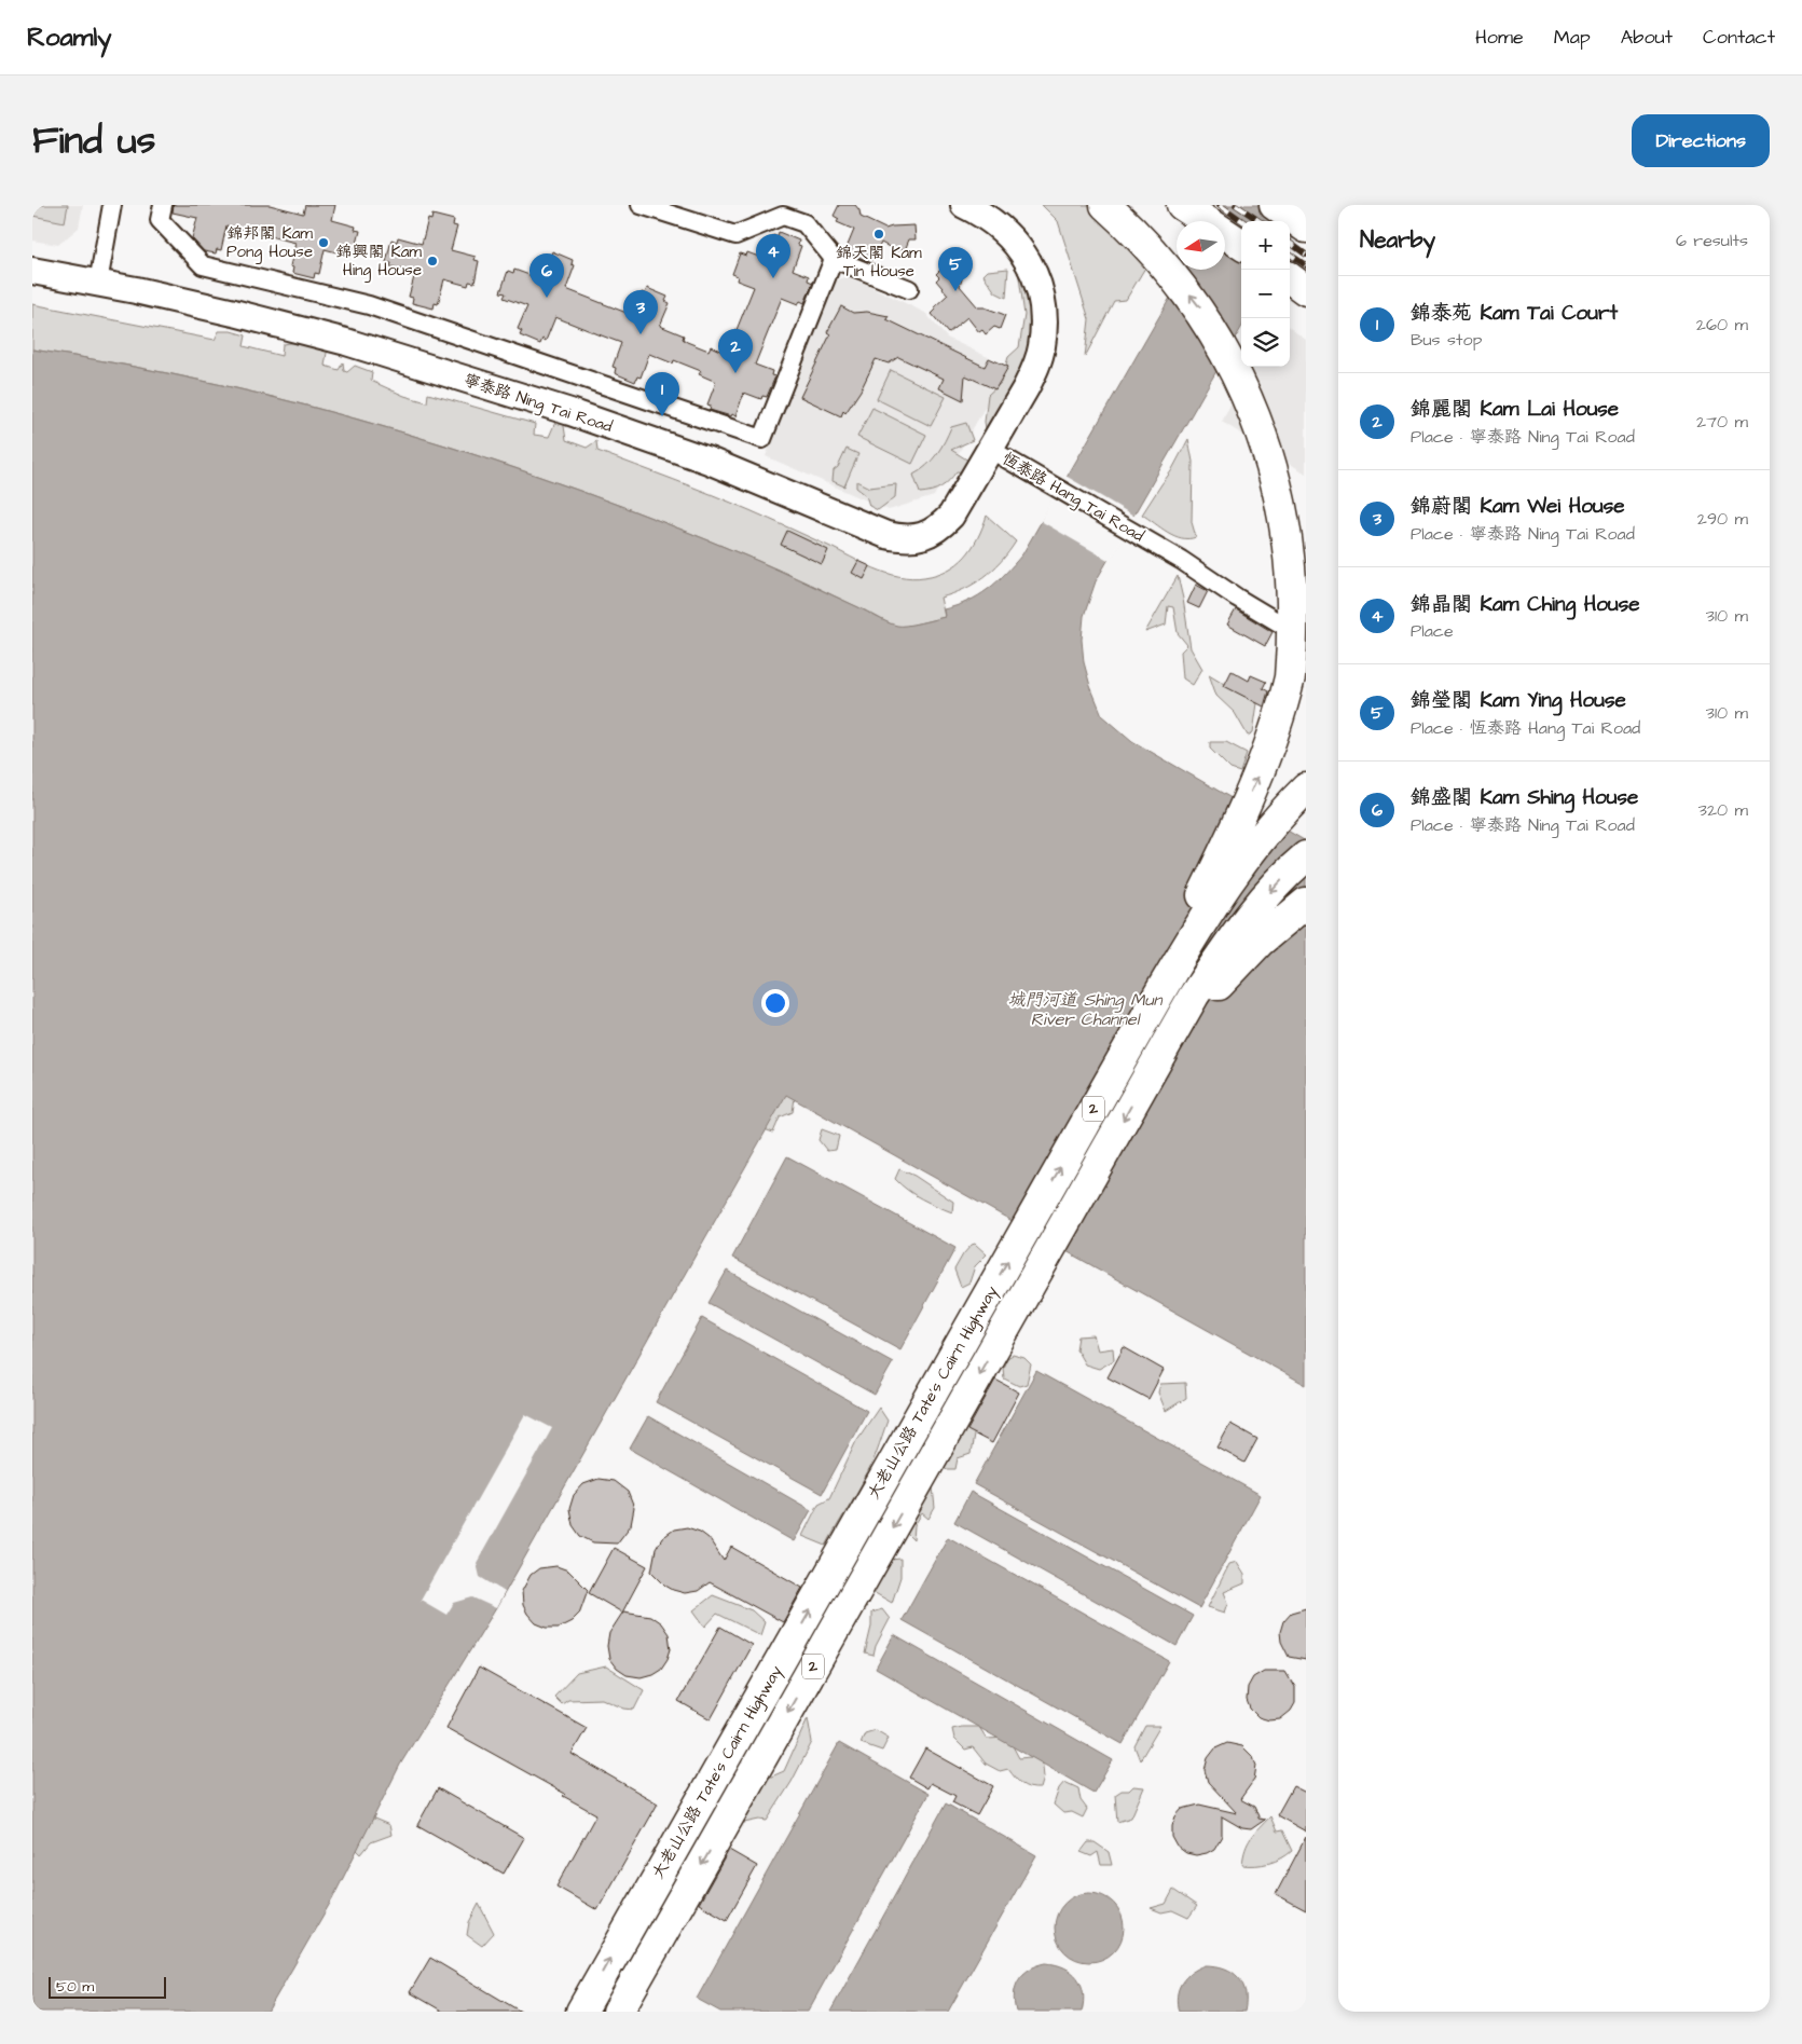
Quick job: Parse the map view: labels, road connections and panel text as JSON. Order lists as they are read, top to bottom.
{
  "streets": {
    "highway": ["2", "大老山公路 Tate's Cairn Highway"],
    "street": ["寧泰路 Ning Tai Road", "恆泰路 Hang Tai Road"]
  },
  "crossings": [
    ["寧泰路 Ning Tai Road", "恆泰路 Hang Tai Road"]
  ],
  "water": ["城門河道 Shing Mun River Channel"],
  "places": ["錦天閣 Kam Tin House", "錦邦閣 Kam Pong House", "錦興閣 Kam Hing House"],
  "scale_bar": "50 m",
  "north": "left",
  "page": {
    "header": "Roamly",
    "nav": [
      "Home",
      "Map",
      "About",
      "Contact"
    ],
    "title": "Find us",
    "buttons": "Directions",
    "heading": ["Nearby", "6 results"],
    "map_buttons": ["+", "−"],
    "pins": [
      "4",
      "5",
      "6",
      "3",
      "2",
      "1"
    ],
    "list": [
      {
        "mark": "1",
        "name": "錦泰苑 Kam Tai Court",
        "note": "Bus stop",
        "value": "260 m"
      },
      {
        "mark": "2",
        "name": "錦麗閣 Kam Lai House",
        "note": "Place · 寧泰路 Ning Tai Road",
        "value": "270 m"
      },
      {
        "mark": "3",
        "name": "錦蔚閣 Kam Wei House",
        "note": "Place · 寧泰路 Ning Tai Road",
        "value": "290 m"
      },
      {
        "mark": "4",
        "name": "錦晶閣 Kam Ching House",
        "note": "Place",
        "value": "310 m"
      },
      {
        "mark": "5",
        "name": "錦瑩閣 Kam Ying House",
        "note": "Place · 恆泰路 Hang Tai Road",
        "value": "310 m"
      },
      {
        "mark": "6",
        "name": "錦盛閣 Kam Shing House",
        "note": "Place · 寧泰路 Ning Tai Road",
        "value": "320 m"
      }
    ],
    "scale": "50 m"
  }
}
